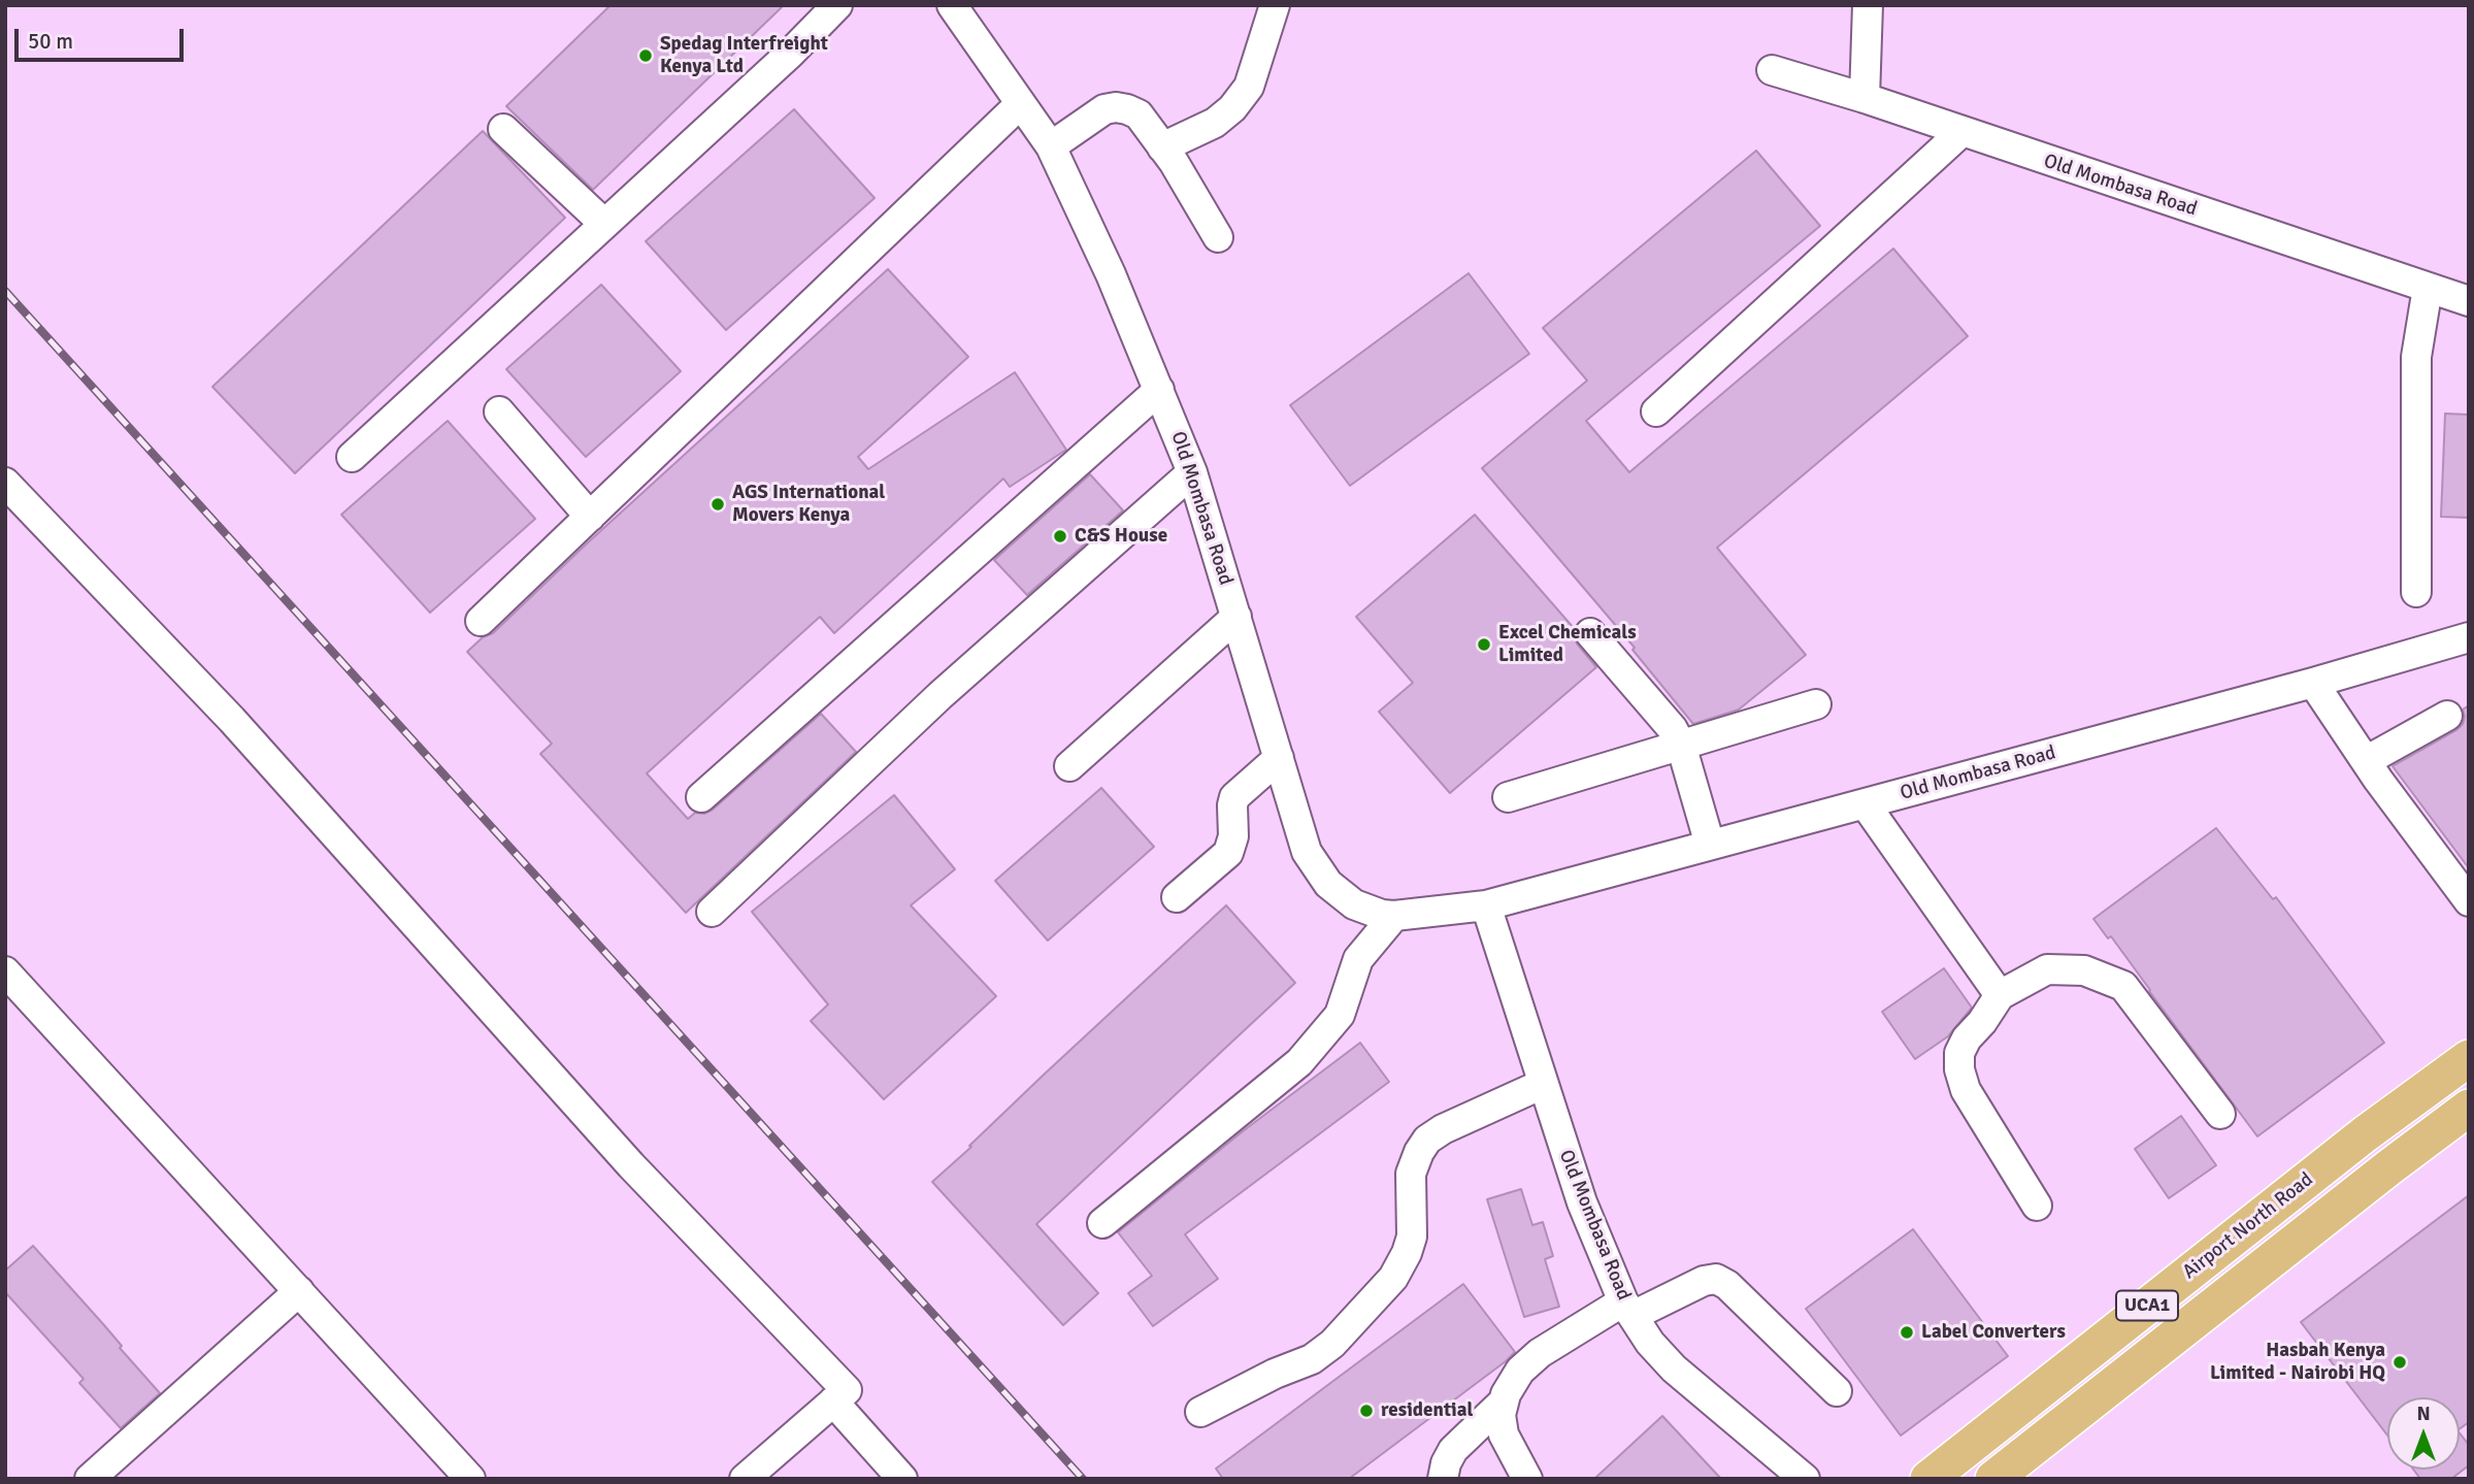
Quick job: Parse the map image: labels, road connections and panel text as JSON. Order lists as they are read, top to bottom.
{
  "streets": {
    "main road": ["Airport North Road", "UCA1"],
    "lane": ["Old Mombasa Road"]
  },
  "places": [
    "Spedag Interfreight Kenya Ltd",
    "AGS International Movers Kenya",
    "C&S House",
    "Excel Chemicals Limited",
    "Label Converters",
    "Hasbah Kenya Limited - Nairobi HQ",
    "residential"
  ],
  "scale_bar": "50 m",
  "north": "top"
}
